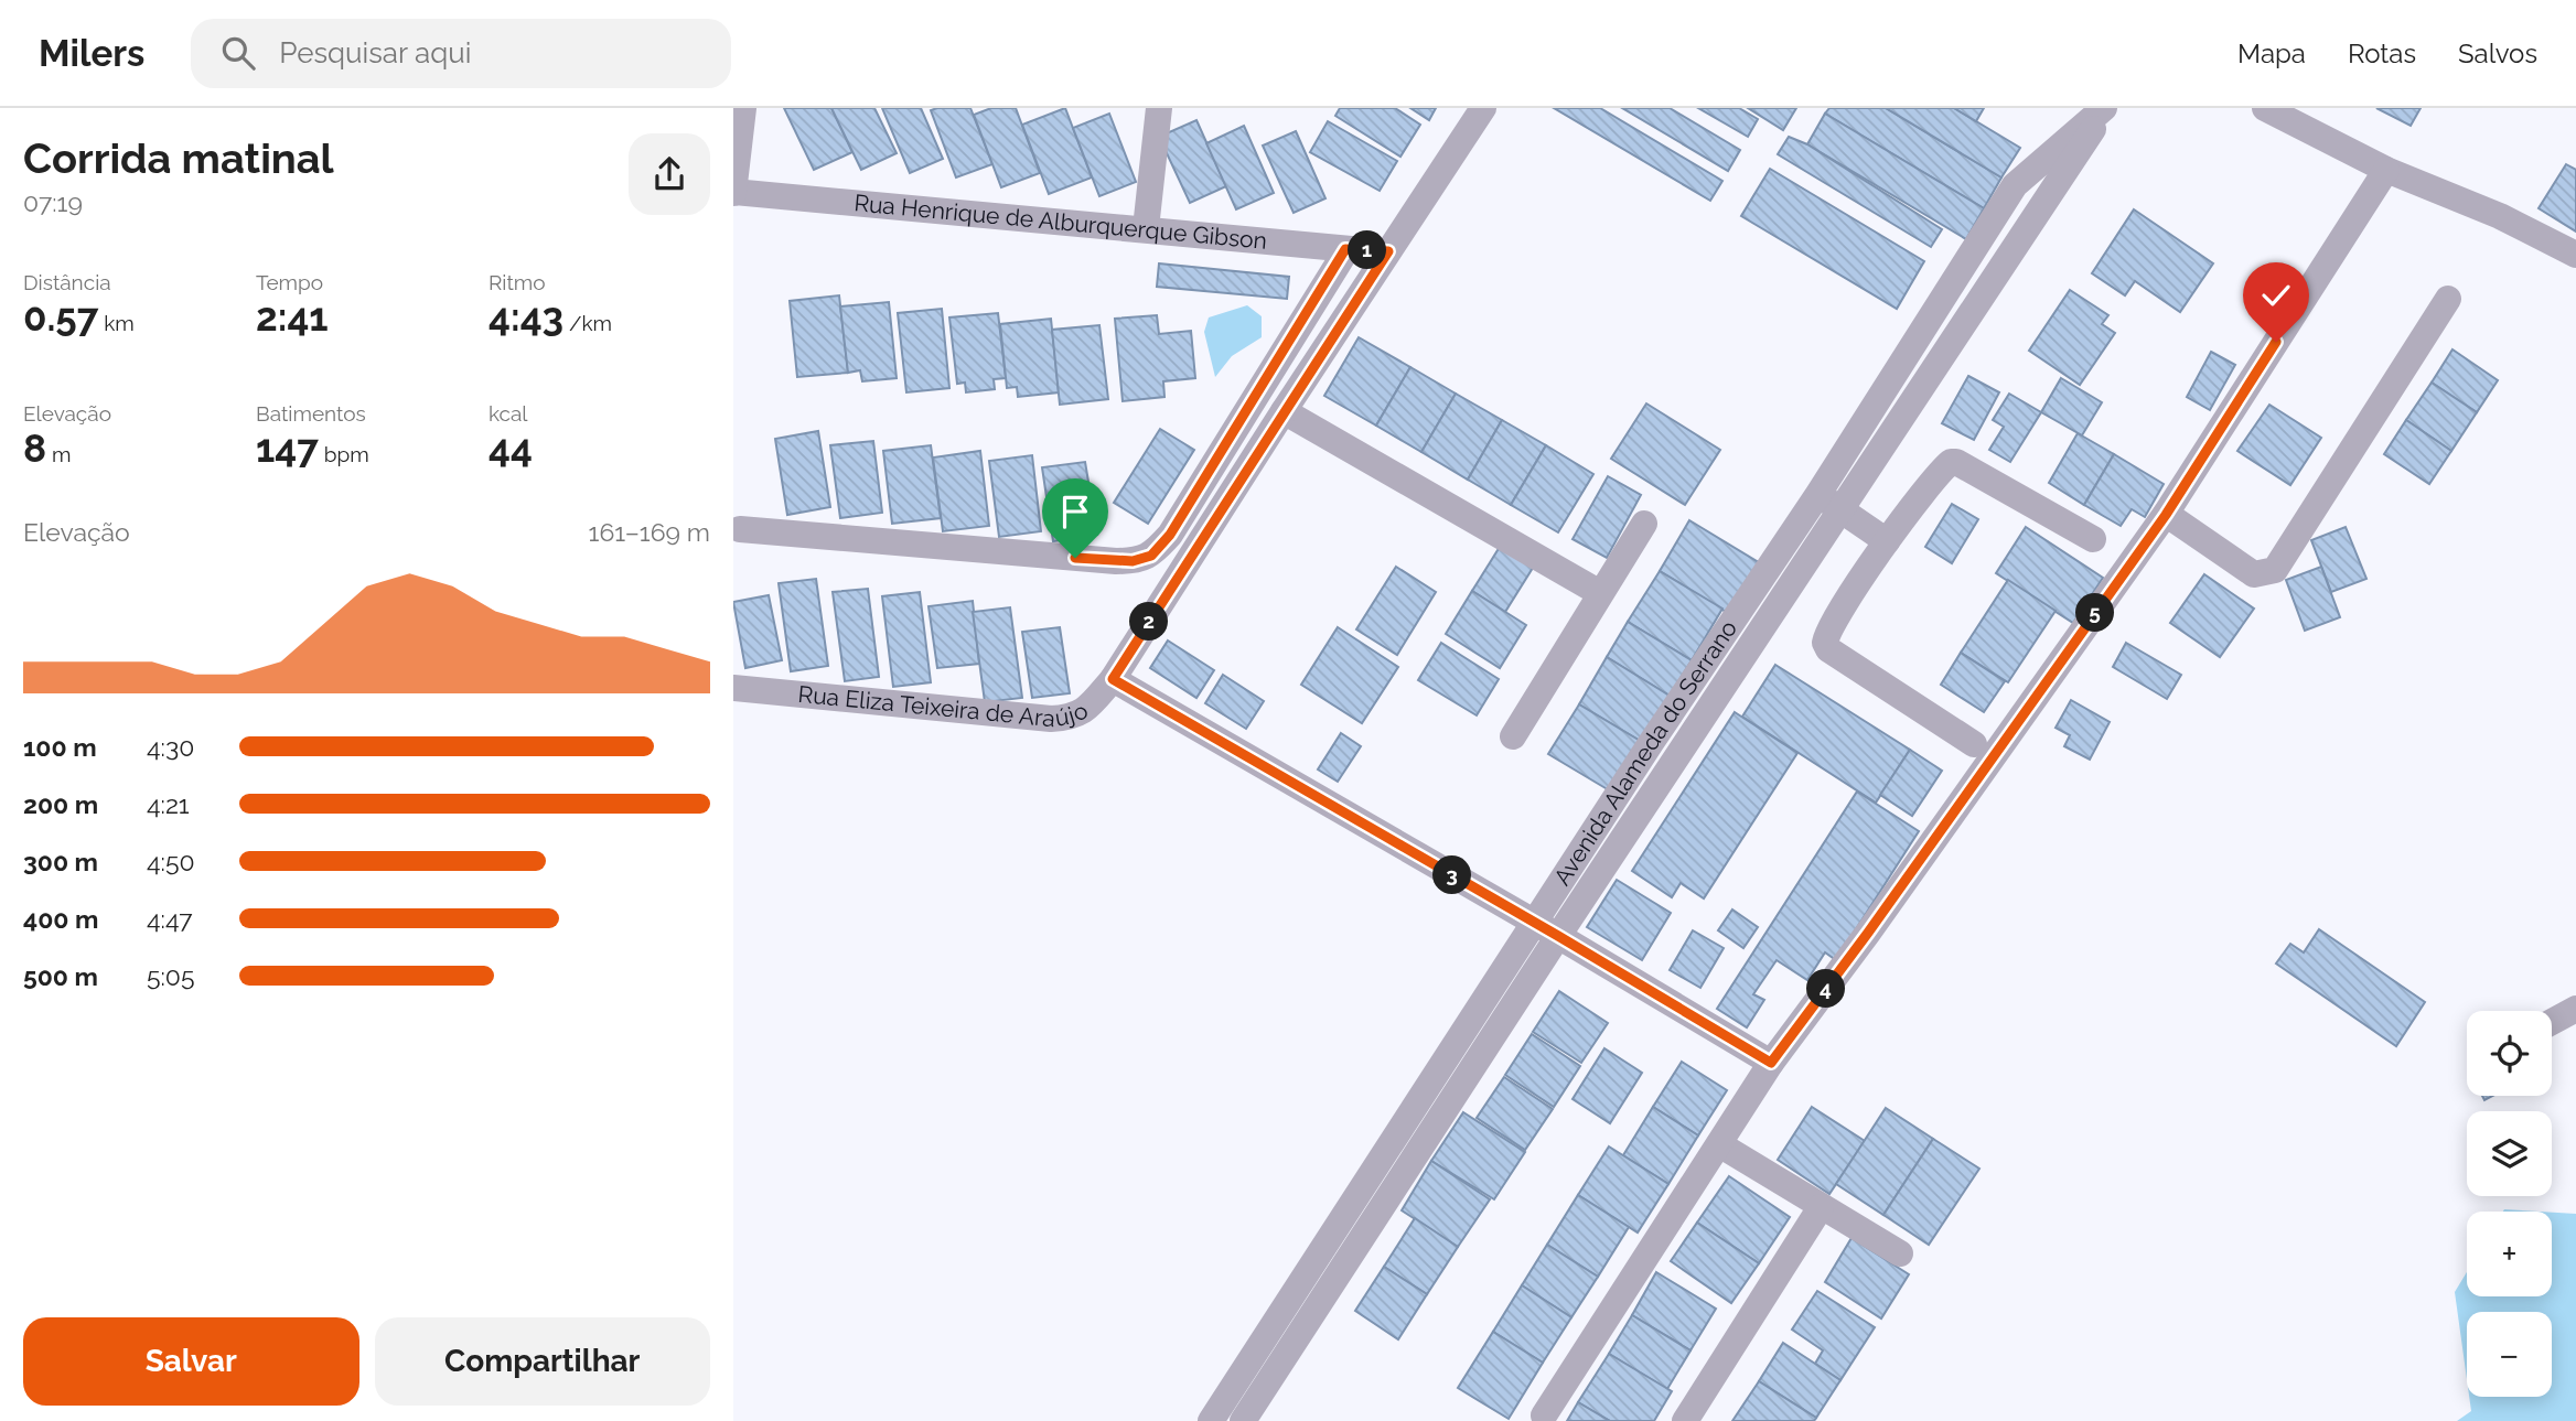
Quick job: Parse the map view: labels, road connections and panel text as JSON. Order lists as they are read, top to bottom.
{
  "streets": {
    "street": ["Rua Henrique de Alburquerque Gibson", "Rua Eliza Teixeira de Araújo", "Avenida Alameda do Serrano"]
  },
  "crossings": [
    ["Rua Eliza Teixeira de Araújo", "Avenida Alameda do Serrano"]
  ],
  "page": {
    "header": "Milers",
    "search": "Pesquisar aqui",
    "nav": ["Mapa", "Rotas", "Salvos"],
    "heading": ["Corrida matinal", "07:19"],
    "pins": [
      "1",
      "5",
      "2",
      "3",
      "4"
    ],
    "stats": [
      ["Distância", "0.57 km"],
      ["Tempo", "2:41"],
      ["Ritmo", "4:43 /km"],
      ["Elevação", "8 m"],
      ["Batimentos", "147 bpm"],
      ["kcal", "44"]
    ],
    "chart": ["Elevação", "161–169 m"],
    "list": [
      {
        "name": "100 m",
        "note": "4:30"
      },
      {
        "name": "200 m",
        "note": "4:21"
      },
      {
        "name": "300 m",
        "note": "4:50"
      },
      {
        "name": "400 m",
        "note": "4:47"
      },
      {
        "name": "500 m",
        "note": "5:05"
      }
    ],
    "map_buttons": ["+", "−"],
    "buttons": ["Salvar", "Compartilhar"]
  }
}
